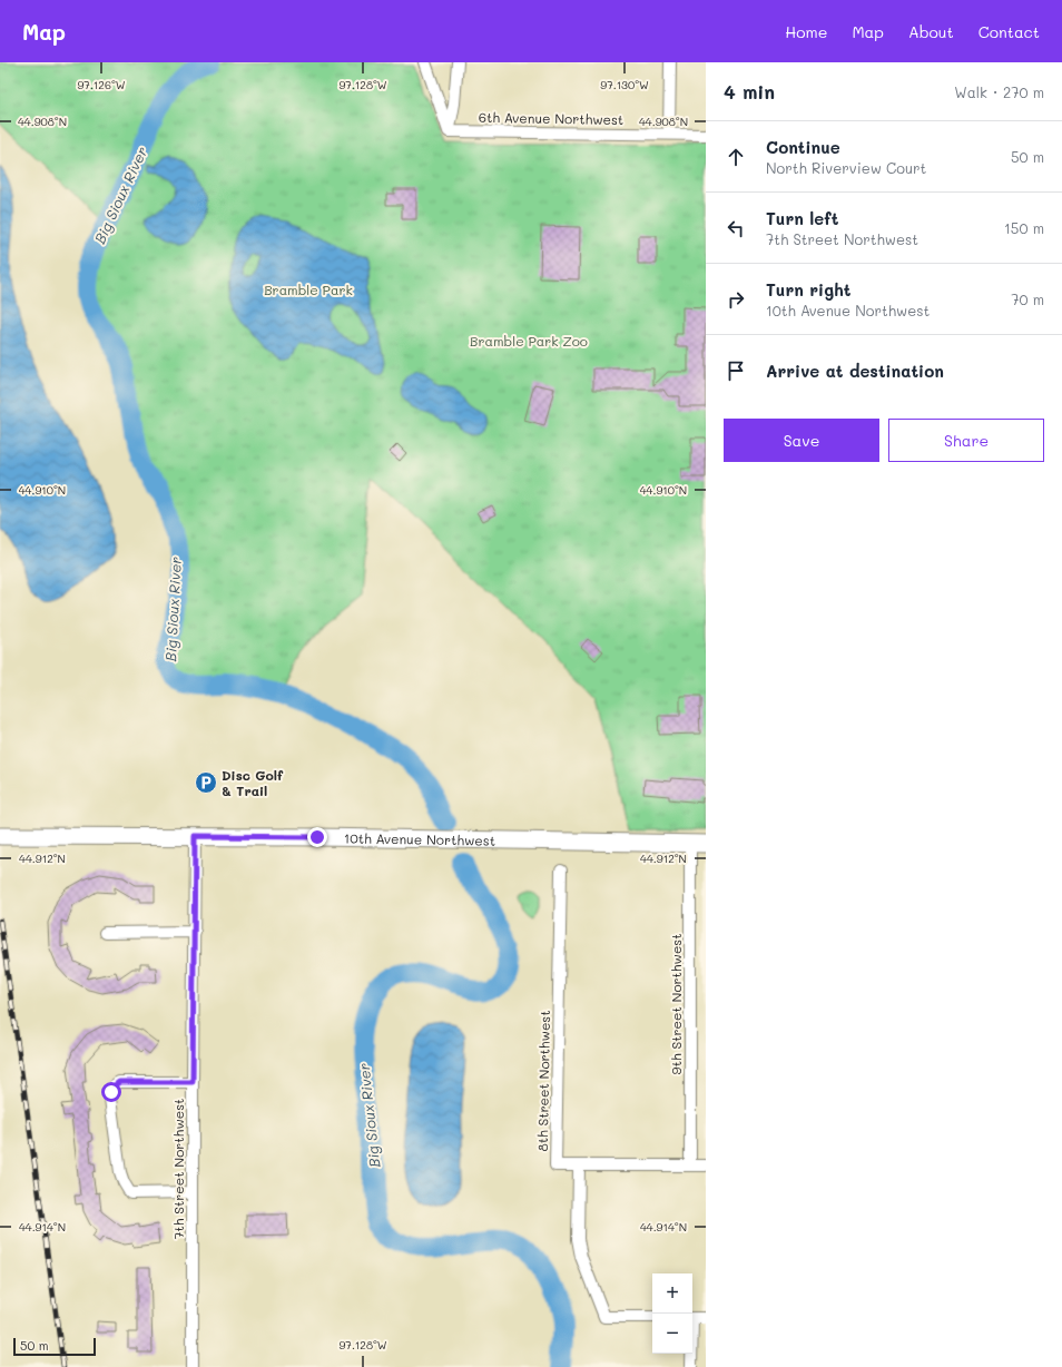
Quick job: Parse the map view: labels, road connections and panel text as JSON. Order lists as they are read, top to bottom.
{
  "streets": {
    "street": [
      "6th Avenue Northwest",
      "10th Avenue Northwest",
      "9th Street Northwest",
      "8th Street Northwest",
      "7th Street Northwest"
    ]
  },
  "crossings": [
    ["10th Avenue Northwest", "9th Street Northwest"],
    ["10th Avenue Northwest", "7th Street Northwest"]
  ],
  "water": ["Big Sioux River"],
  "parks": ["Bramble Park", "Bramble Park Zoo"],
  "places": {
    "parking": ["Disc Golf & Trail"]
  },
  "scale_bar": "50 m",
  "page": {
    "header": "Map",
    "nav": [
      "Home",
      "Map",
      "About",
      "Contact"
    ],
    "heading": ["4 min", "Walk · 270 m"],
    "list": [
      ["Continue", "North Riverview Court", "50 m"],
      ["Turn left", "7th Street Northwest", "150 m"],
      ["Turn right", "10th Avenue Northwest", "70 m"],
      "Arrive at destination"
    ],
    "buttons": ["Save", "Share"],
    "map_buttons": ["+", "−"],
    "scale": "50 m"
  },
  "coordinates": [
    "97.126°W",
    "97.128°W",
    "97.130°W",
    "44.908°N",
    "44.910°N",
    "44.912°N",
    "44.914°N"
  ]
}
